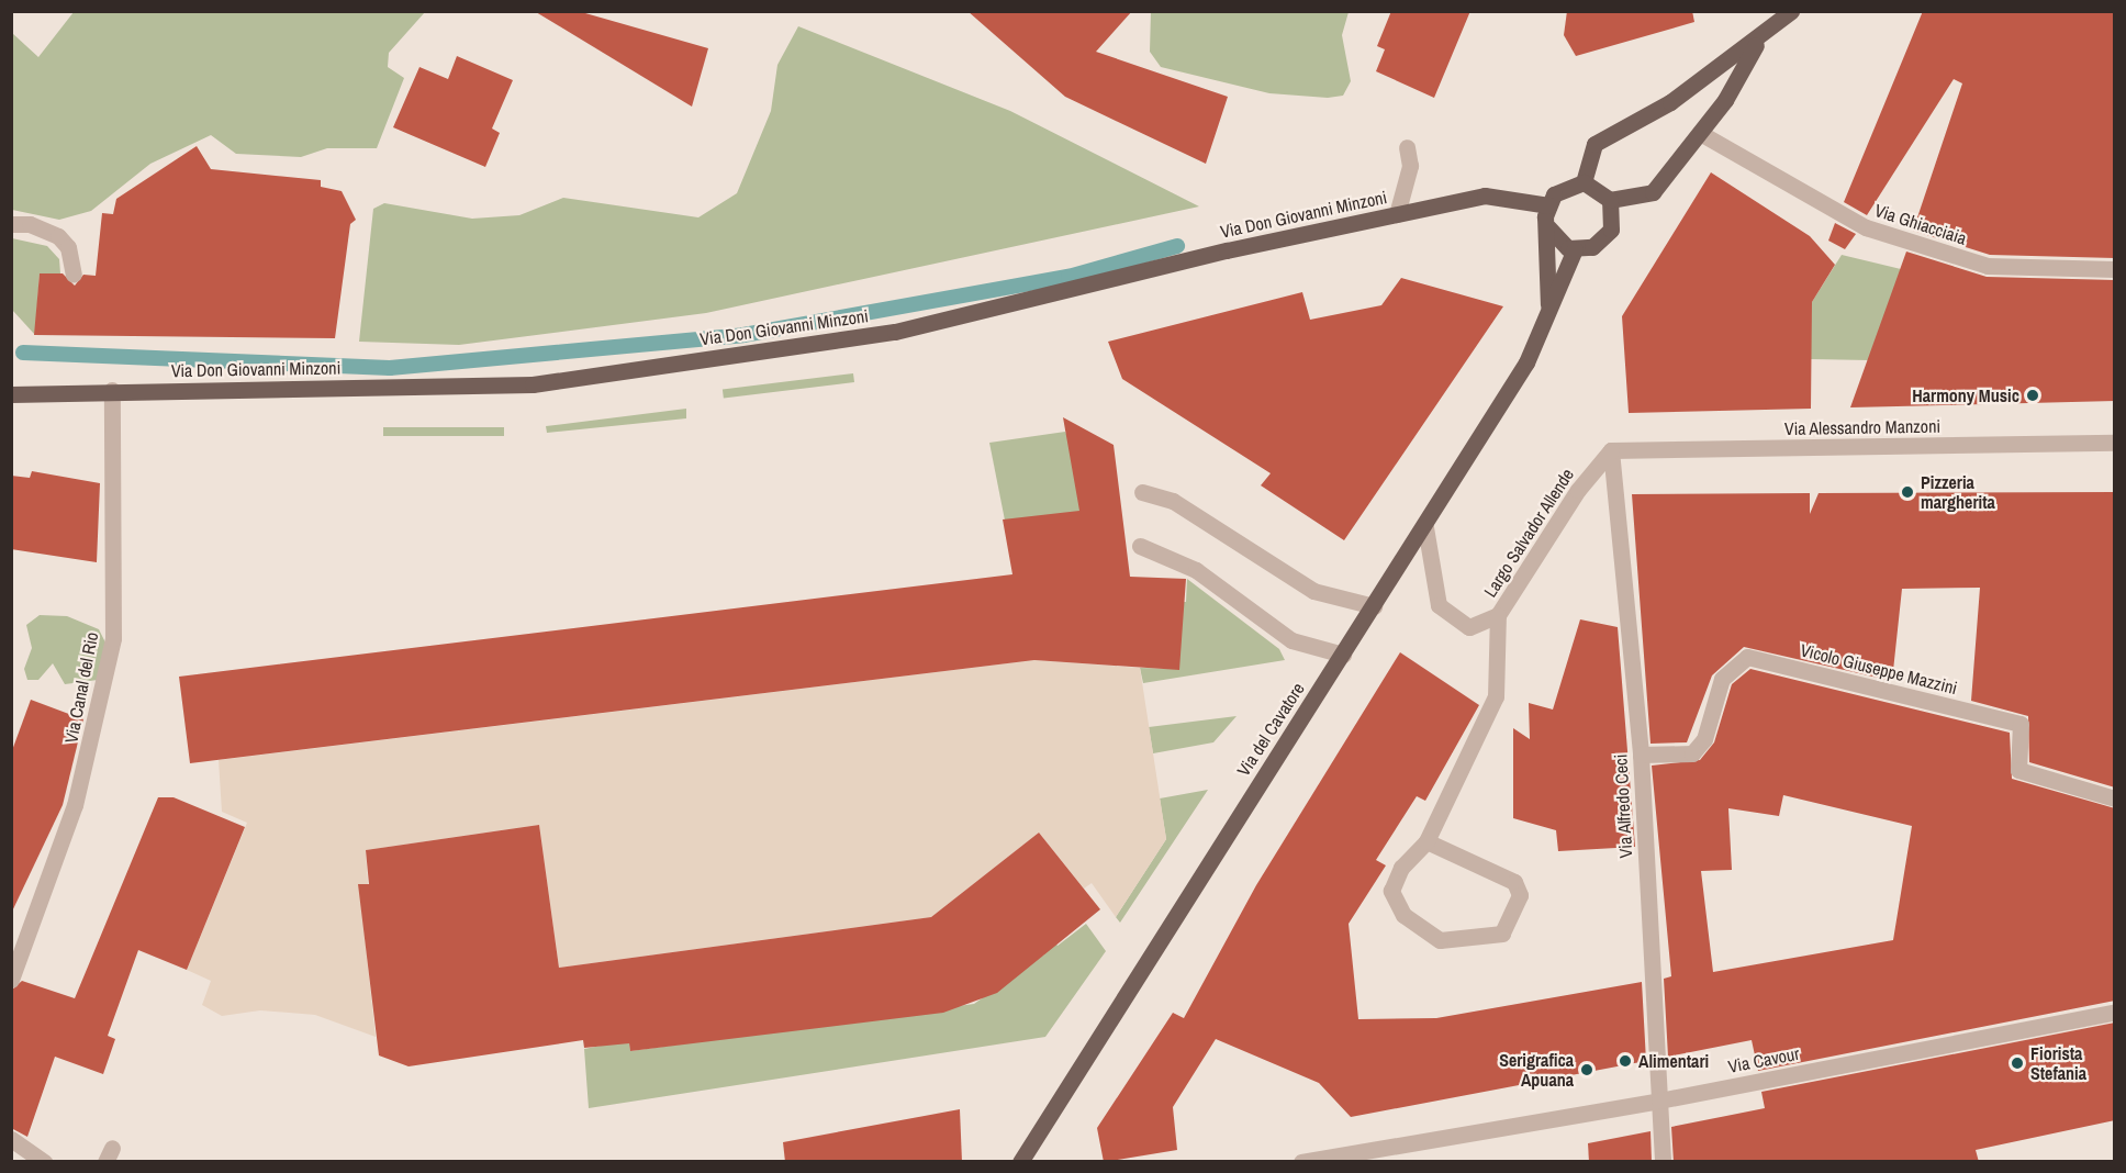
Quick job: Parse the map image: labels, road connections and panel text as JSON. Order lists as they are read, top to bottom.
{
  "streets": {
    "main road": ["Via Don Giovanni Minzoni", "Via del Cavatore"],
    "street": [
      "Via Ghiacciaia",
      "Via Alessandro Manzoni",
      "Largo Salvador Allende",
      "Vicolo Giuseppe Mazzini",
      "Via Canal del Rio",
      "Via Alfredo Ceci",
      "Via Cavour"
    ]
  },
  "crossings": [
    ["Via Don Giovanni Minzoni", "Via Canal del Rio"],
    ["Via Don Giovanni Minzoni", "Via del Cavatore"],
    ["Via Alessandro Manzoni", "Largo Salvador Allende"],
    ["Via Alessandro Manzoni", "Via Alfredo Ceci"],
    ["Largo Salvador Allende", "Via del Cavatore"],
    ["Largo Salvador Allende", "Via Alfredo Ceci"],
    ["Vicolo Giuseppe Mazzini", "Via Alfredo Ceci"],
    ["Via Alfredo Ceci", "Via Cavour"]
  ],
  "places": [
    "Harmony Music",
    "Pizzeria margherita",
    "Alimentari",
    "Fiorista Stefania",
    "Serigrafica Apuana"
  ]
}
